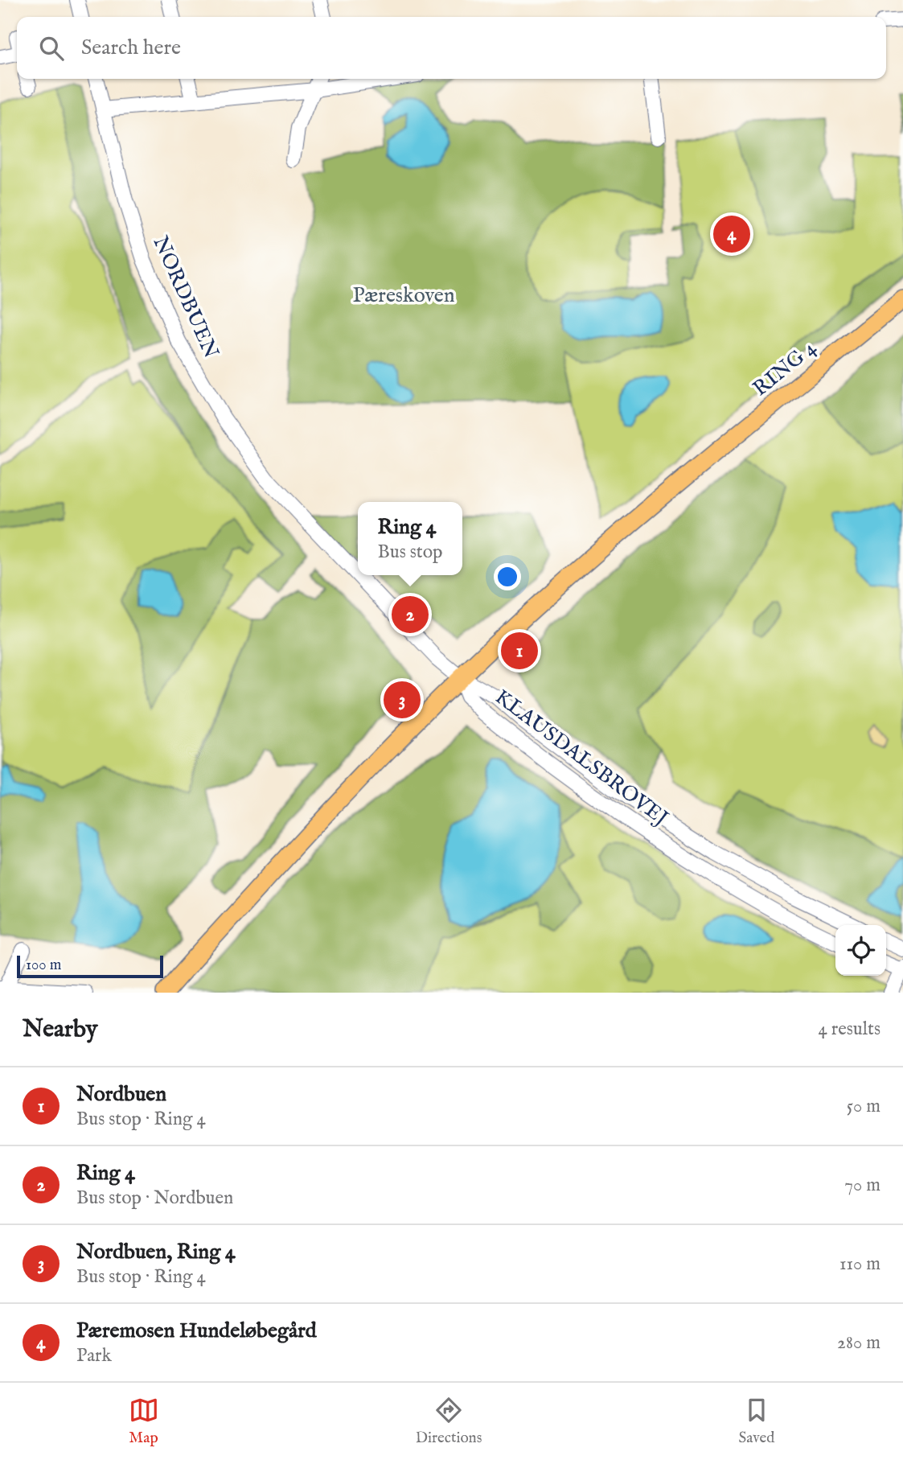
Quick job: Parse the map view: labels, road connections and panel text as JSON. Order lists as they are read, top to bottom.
{
  "streets": {
    "main road": ["RING 4"],
    "street": ["NORDBUEN", "KLAUSDALSBROVEJ"]
  },
  "crossings": [
    ["NORDBUEN", "RING 4"],
    ["NORDBUEN", "KLAUSDALSBROVEJ"],
    ["RING 4", "KLAUSDALSBROVEJ"]
  ],
  "parks": ["Pæreskoven"],
  "scale_bar": "100 m",
  "page": {
    "search": "Search here",
    "pins": [
      "4",
      "2",
      "1",
      "3"
    ],
    "popup": ["Ring 4", "Bus stop"],
    "scale": "100 m",
    "heading": ["Nearby", "4 results"],
    "list": [
      {
        "mark": "1",
        "name": "Nordbuen",
        "note": "Bus stop · Ring 4",
        "value": "50 m"
      },
      {
        "mark": "2",
        "name": "Ring 4",
        "note": "Bus stop · Nordbuen",
        "value": "70 m"
      },
      {
        "mark": "3",
        "name": "Nordbuen, Ring 4",
        "note": "Bus stop · Ring 4",
        "value": "110 m"
      },
      {
        "mark": "4",
        "name": "Pæremosen Hundeløbegård",
        "note": "Park",
        "value": "280 m"
      }
    ],
    "nav": ["Map", "Directions", "Saved"]
  }
}
